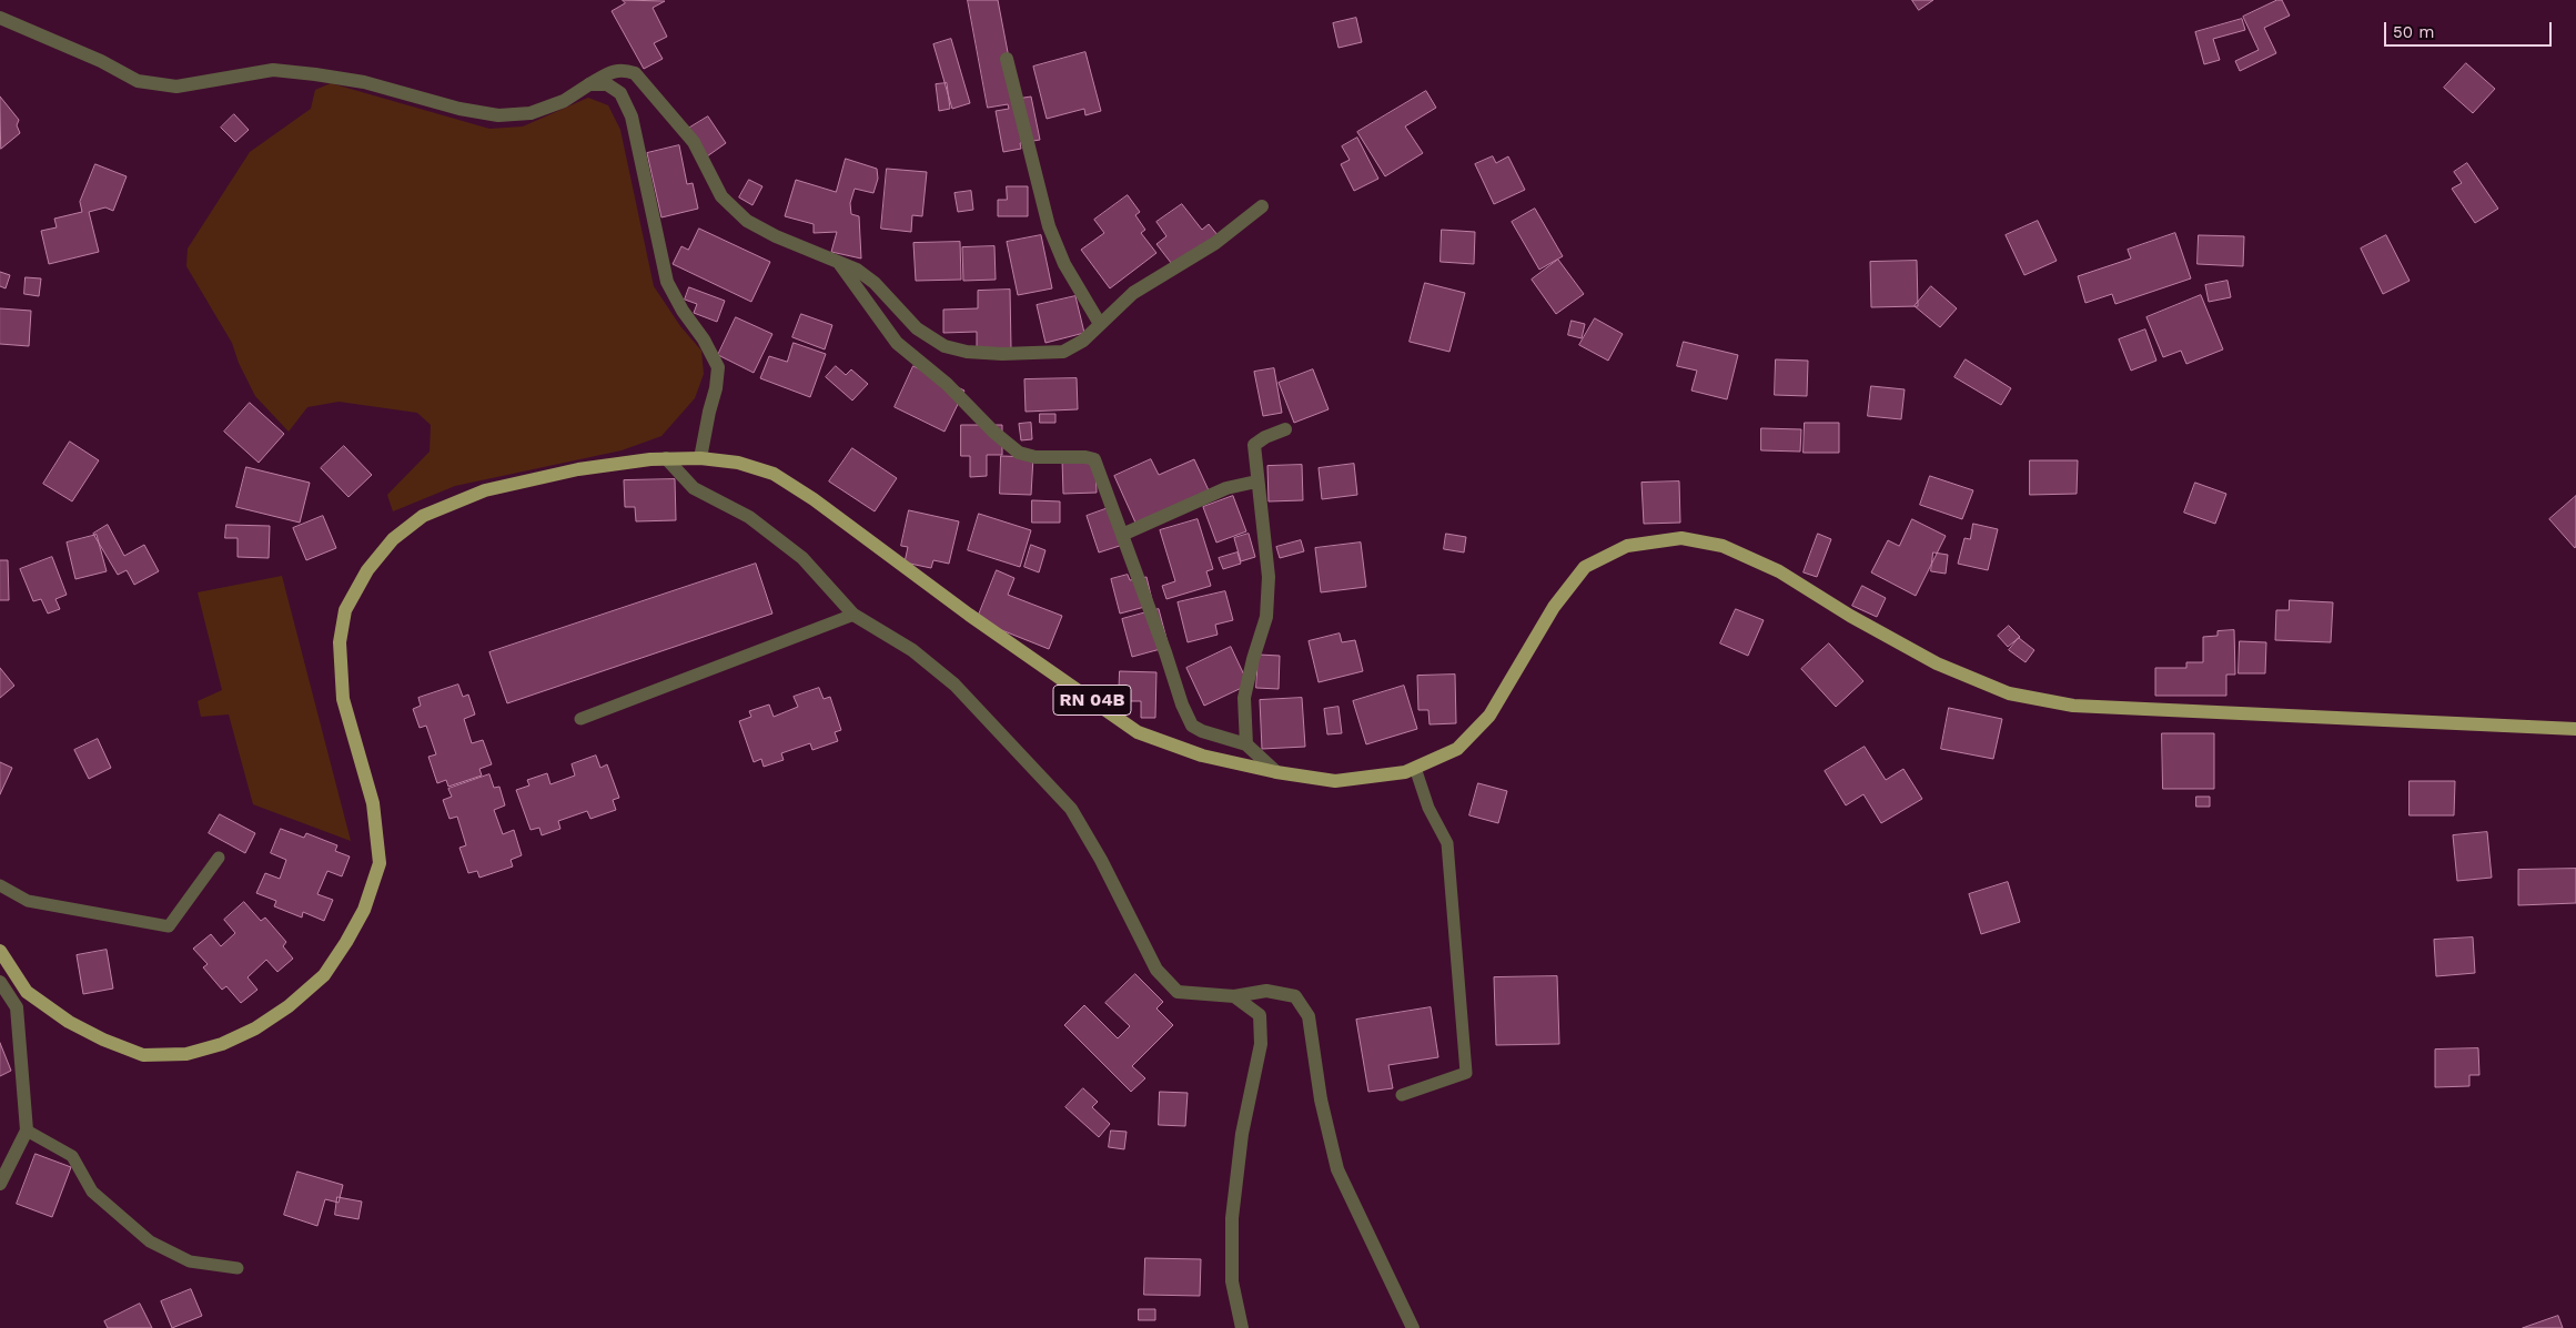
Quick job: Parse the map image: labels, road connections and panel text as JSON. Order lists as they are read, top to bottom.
{
  "streets": {
    "main road": ["RN 04B"]
  },
  "scale_bar": "50 m"
}
